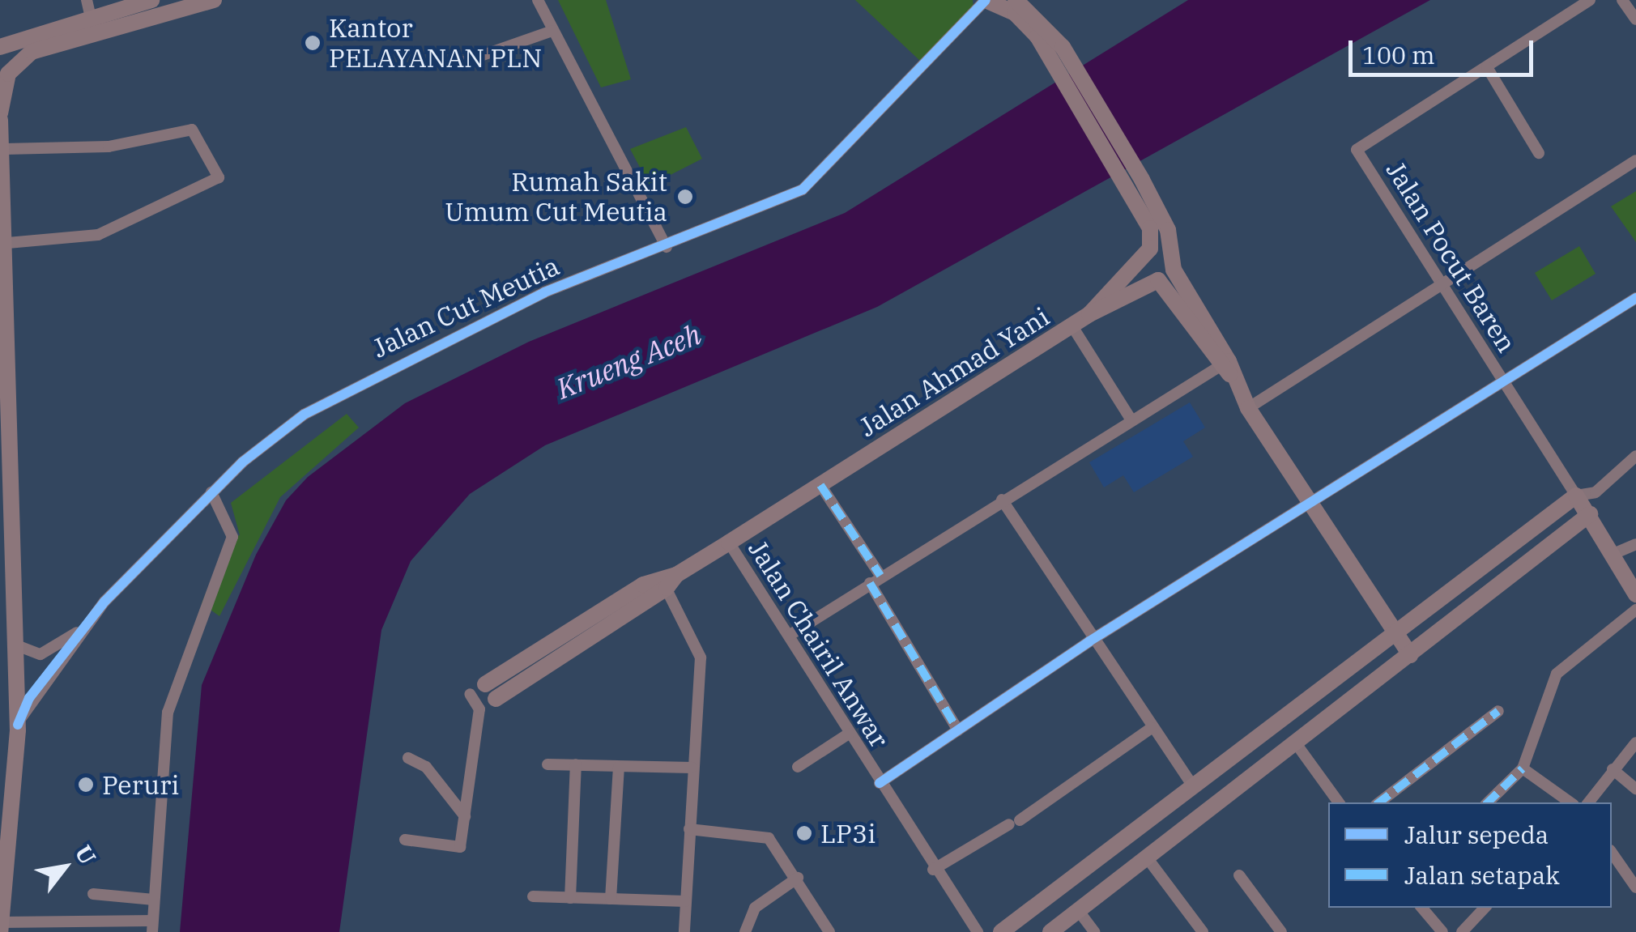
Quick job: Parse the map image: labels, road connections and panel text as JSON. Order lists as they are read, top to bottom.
{
  "streets": {
    "main road": ["Jalan Pocut Baren", "Jalan Ahmad Yani"],
    "street": ["Jalan Cut Meutia", "Jalan Chairil Anwar"]
  },
  "crossings": [
    ["Jalan Ahmad Yani", "Jalan Chairil Anwar"]
  ],
  "water": ["Krueng Aceh"],
  "places": [
    "Kantor PELAYANAN PLN",
    "Rumah Sakit Umum Cut Meutia",
    "Peruri",
    "LP3i"
  ],
  "legend": ["Jalur sepeda", "Jalan setapak"],
  "scale_bar": "100 m",
  "north": "top right"
}
